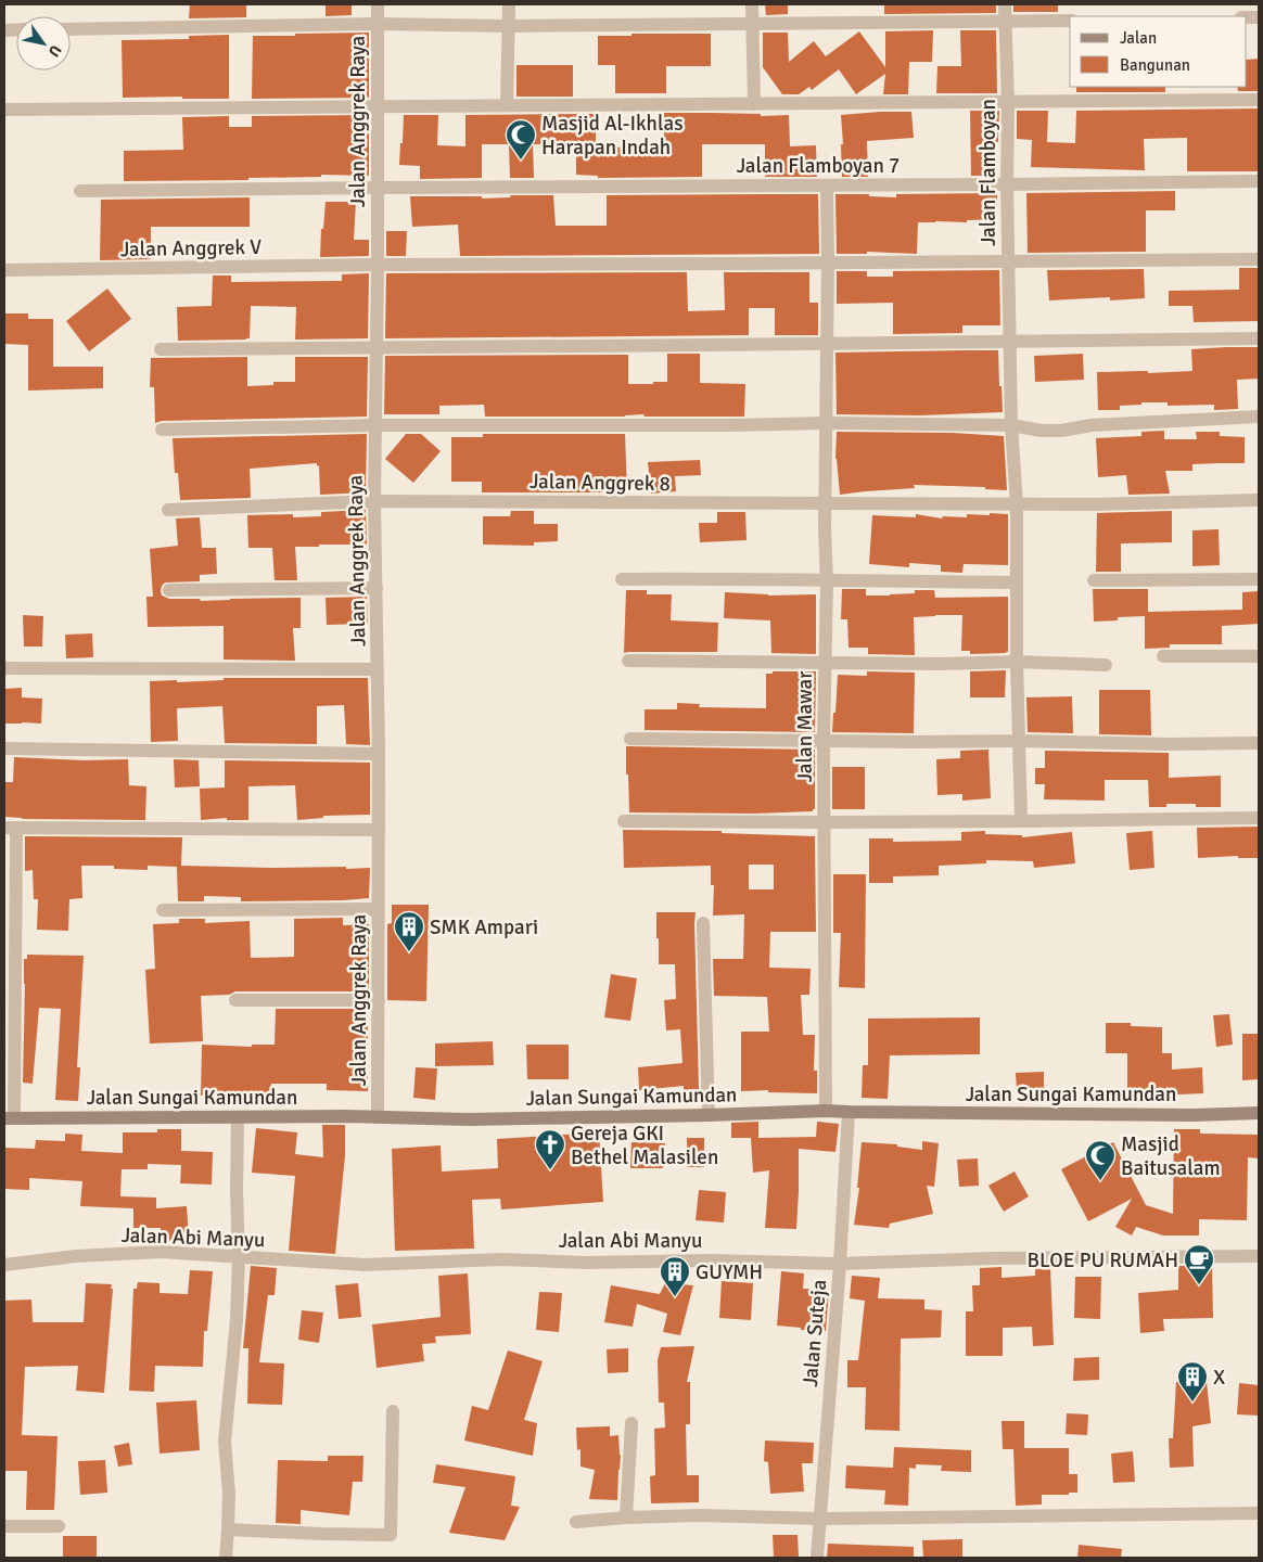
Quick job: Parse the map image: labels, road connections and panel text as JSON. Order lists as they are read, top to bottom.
{
  "streets": {
    "main road": ["Jalan Sungai Kamundan"],
    "street": [
      "Jalan Anggrek Raya",
      "Jalan Flamboyan 7",
      "Jalan Flamboyan",
      "Jalan Anggrek V",
      "Jalan Anggrek 8",
      "Jalan Mawar",
      "Jalan Abi Manyu",
      "Jalan Suteja"
    ]
  },
  "crossings": [
    ["Jalan Anggrek Raya", "Jalan Flamboyan 7"],
    ["Jalan Anggrek Raya", "Jalan Anggrek V"],
    ["Jalan Anggrek Raya", "Jalan Anggrek 8"],
    ["Jalan Anggrek Raya", "Jalan Sungai Kamundan"],
    ["Jalan Flamboyan 7", "Jalan Flamboyan"],
    ["Jalan Flamboyan 7", "Jalan Mawar"],
    ["Jalan Flamboyan", "Jalan Anggrek V"],
    ["Jalan Flamboyan", "Jalan Anggrek 8"],
    ["Jalan Anggrek V", "Jalan Mawar"],
    ["Jalan Anggrek 8", "Jalan Mawar"],
    ["Jalan Mawar", "Jalan Sungai Kamundan"],
    ["Jalan Sungai Kamundan", "Jalan Suteja"],
    ["Jalan Abi Manyu", "Jalan Suteja"]
  ],
  "places": {
    "mosque": ["Masjid Al-Ikhlas Harapan Indah", "Masjid Baitusalam"],
    "building": ["SMK Ampari", "GUYMH", "X"],
    "church": ["Gereja GKI Bethel Malasilen"],
    "cafe": ["BLOE PU RUMAH"]
  },
  "legend": ["Jalan", "Bangunan"],
  "north": "bottom right"
}
